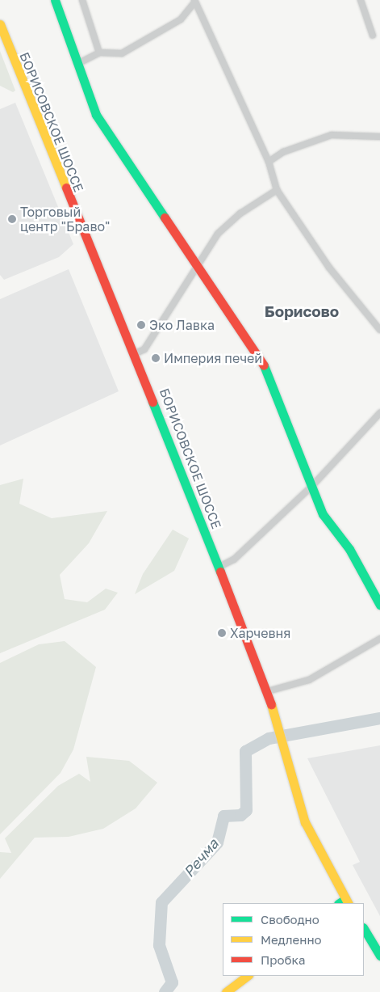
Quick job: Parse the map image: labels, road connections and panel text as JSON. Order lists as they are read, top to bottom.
{
  "streets": {
    "main road": ["БОРИСОВСКОЕ ШОССЕ"]
  },
  "districts": ["Борисово"],
  "water": ["Речма"],
  "places": [
    "Торговый центр \"Браво\"",
    "Эко Лавка",
    "Империя печей",
    "Харчевня"
  ],
  "legend": ["Свободно", "Медленно", "Пробка"]
}
